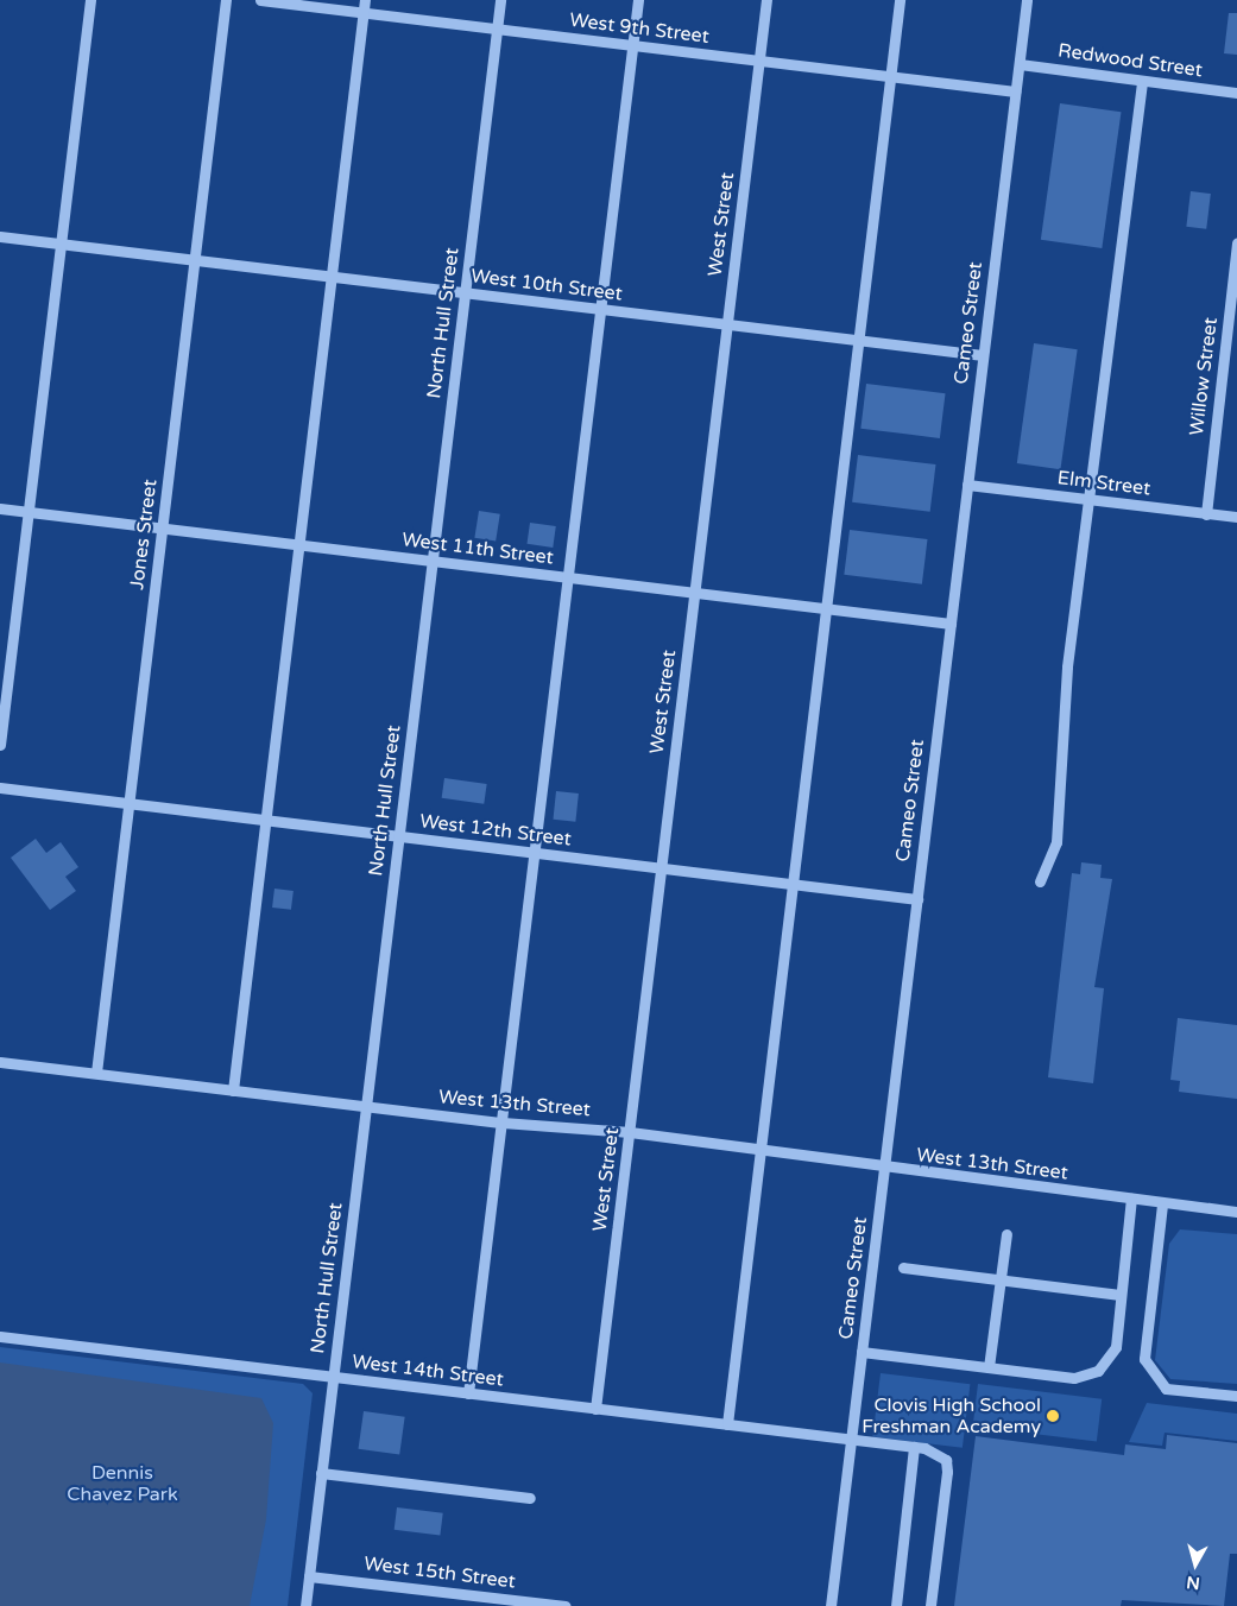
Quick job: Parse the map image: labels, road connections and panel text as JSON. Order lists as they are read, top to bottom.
{
  "streets": {
    "street": [
      "West 9th Street",
      "Redwood Street",
      "West Street",
      "West 10th Street",
      "North Hull Street",
      "Cameo Street",
      "Willow Street",
      "Elm Street",
      "Jones Street",
      "West 11th Street",
      "West 12th Street",
      "West 13th Street",
      "West 14th Street",
      "West 15th Street"
    ]
  },
  "crossings": [
    ["West 9th Street", "West Street"],
    ["West 9th Street", "North Hull Street"],
    ["West 9th Street", "Cameo Street"],
    ["Redwood Street", "Cameo Street"],
    ["West Street", "West 10th Street"],
    ["West Street", "West 11th Street"],
    ["West Street", "West 12th Street"],
    ["West Street", "West 13th Street"],
    ["West Street", "West 14th Street"],
    ["West 10th Street", "North Hull Street"],
    ["West 10th Street", "Cameo Street"],
    ["West 10th Street", "Jones Street"],
    ["North Hull Street", "West 11th Street"],
    ["North Hull Street", "West 12th Street"],
    ["North Hull Street", "West 13th Street"],
    ["North Hull Street", "West 14th Street"],
    ["North Hull Street", "West 15th Street"],
    ["Cameo Street", "Elm Street"],
    ["Cameo Street", "West 11th Street"],
    ["Cameo Street", "West 12th Street"],
    ["Cameo Street", "West 13th Street"],
    ["Cameo Street", "West 14th Street"],
    ["Willow Street", "Elm Street"],
    ["Jones Street", "West 11th Street"],
    ["Jones Street", "West 12th Street"],
    ["Jones Street", "West 13th Street"]
  ],
  "parks": ["Dennis Chavez Park"],
  "places": ["Clovis High School Freshman Academy"],
  "north": "bottom"
}
